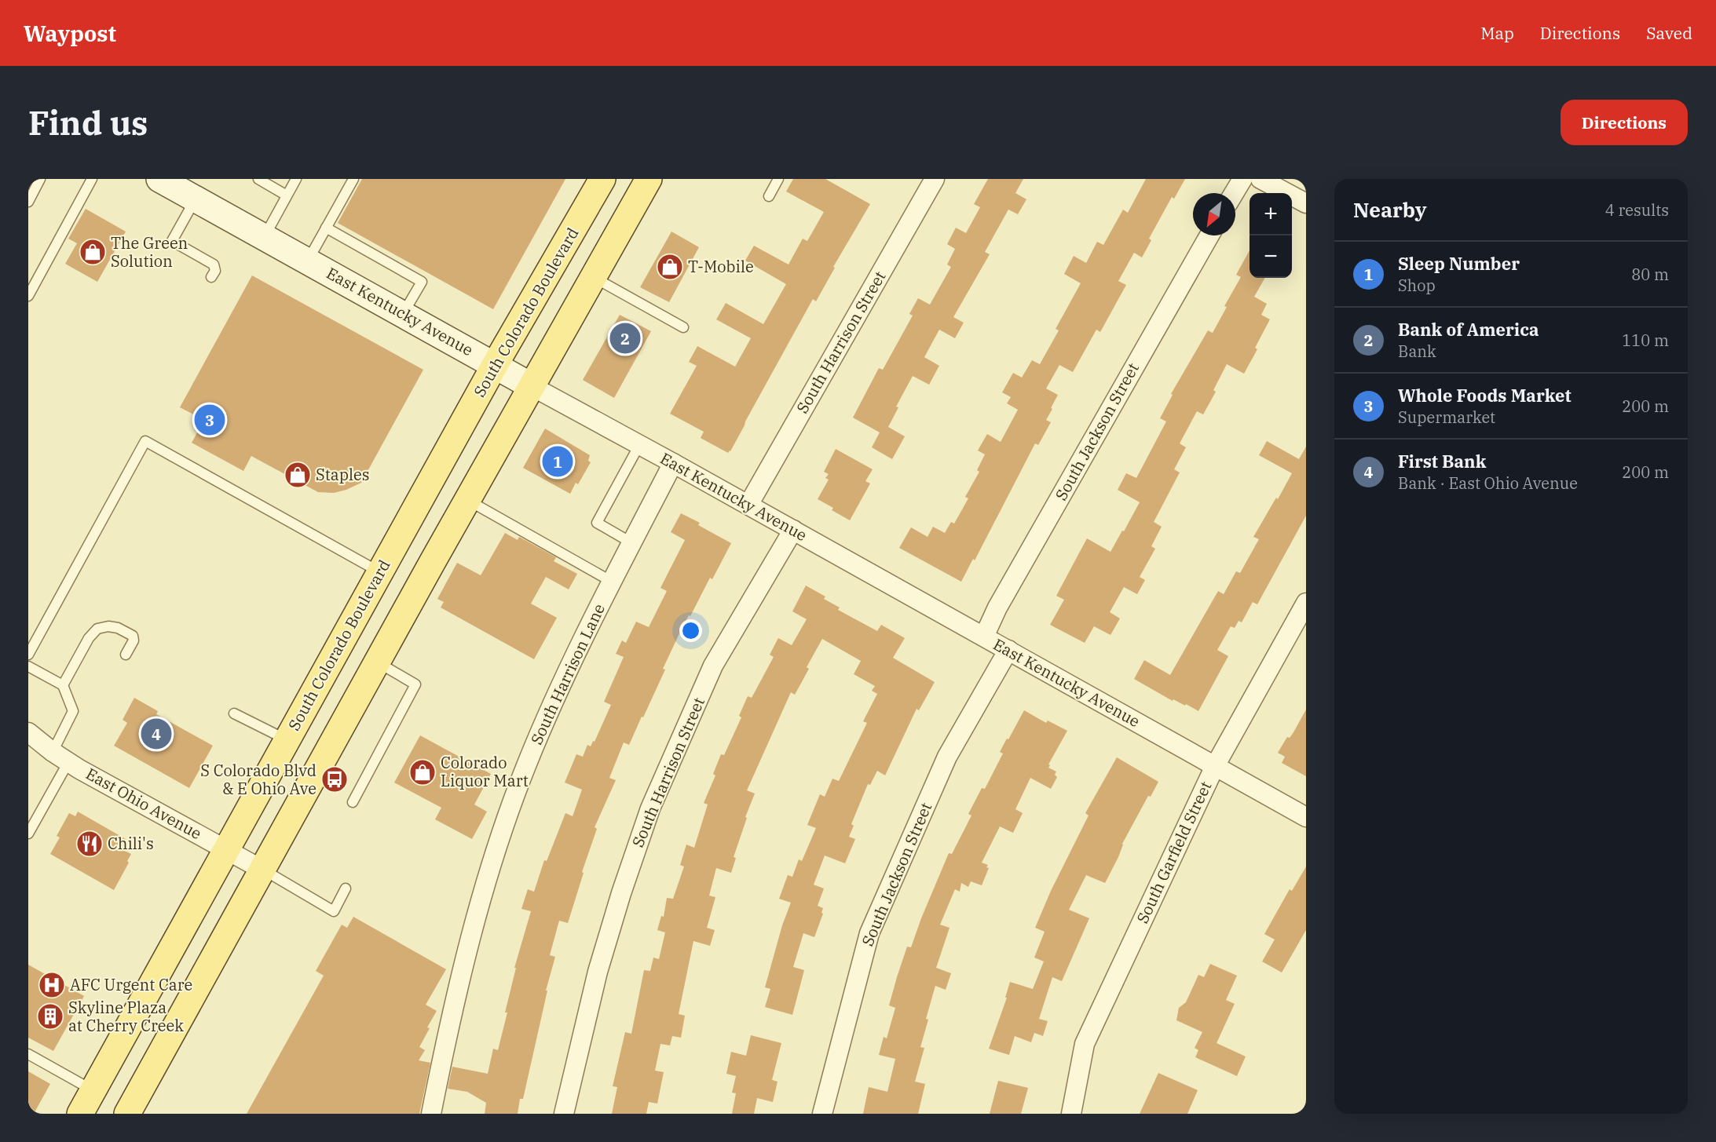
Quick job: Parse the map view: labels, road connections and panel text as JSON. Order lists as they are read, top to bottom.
{
  "streets": {
    "main road": ["South Colorado Boulevard"],
    "street": [
      "East Kentucky Avenue",
      "South Harrison Street",
      "South Jackson Street",
      "South Harrison Lane",
      "East Ohio Avenue",
      "South Garfield Street"
    ]
  },
  "crossings": [
    ["East Kentucky Avenue", "South Colorado Boulevard"],
    ["East Kentucky Avenue", "South Harrison Street"],
    ["East Kentucky Avenue", "South Jackson Street"],
    ["East Kentucky Avenue", "South Harrison Lane"],
    ["East Kentucky Avenue", "South Garfield Street"],
    ["South Colorado Boulevard", "East Ohio Avenue"]
  ],
  "places": {
    "shop": [
      "The Green Solution",
      "T-Mobile",
      "Staples",
      "Colorado Liquor Mart"
    ],
    "bus stop": ["S Colorado Blvd & E Ohio Ave"],
    "restaurant": ["Chili's"],
    "hospital": ["AFC Urgent Care"],
    "building": ["Skyline Plaza at Cherry Creek"]
  },
  "north": "bottom left",
  "page": {
    "header": "Waypost",
    "nav": ["Map", "Directions", "Saved"],
    "buttons": "Directions",
    "title": "Find us",
    "heading": ["Nearby", "4 results"],
    "map_buttons": ["+", "−"],
    "list": [
      {
        "mark": "1",
        "name": "Sleep Number",
        "note": "Shop",
        "value": "80 m"
      },
      {
        "mark": "2",
        "name": "Bank of America",
        "note": "Bank",
        "value": "110 m"
      },
      {
        "mark": "3",
        "name": "Whole Foods Market",
        "note": "Supermarket",
        "value": "200 m"
      },
      {
        "mark": "4",
        "name": "First Bank",
        "note": "Bank · East Ohio Avenue",
        "value": "200 m"
      }
    ],
    "pins": [
      "2",
      "3",
      "1",
      "4"
    ]
  }
}
